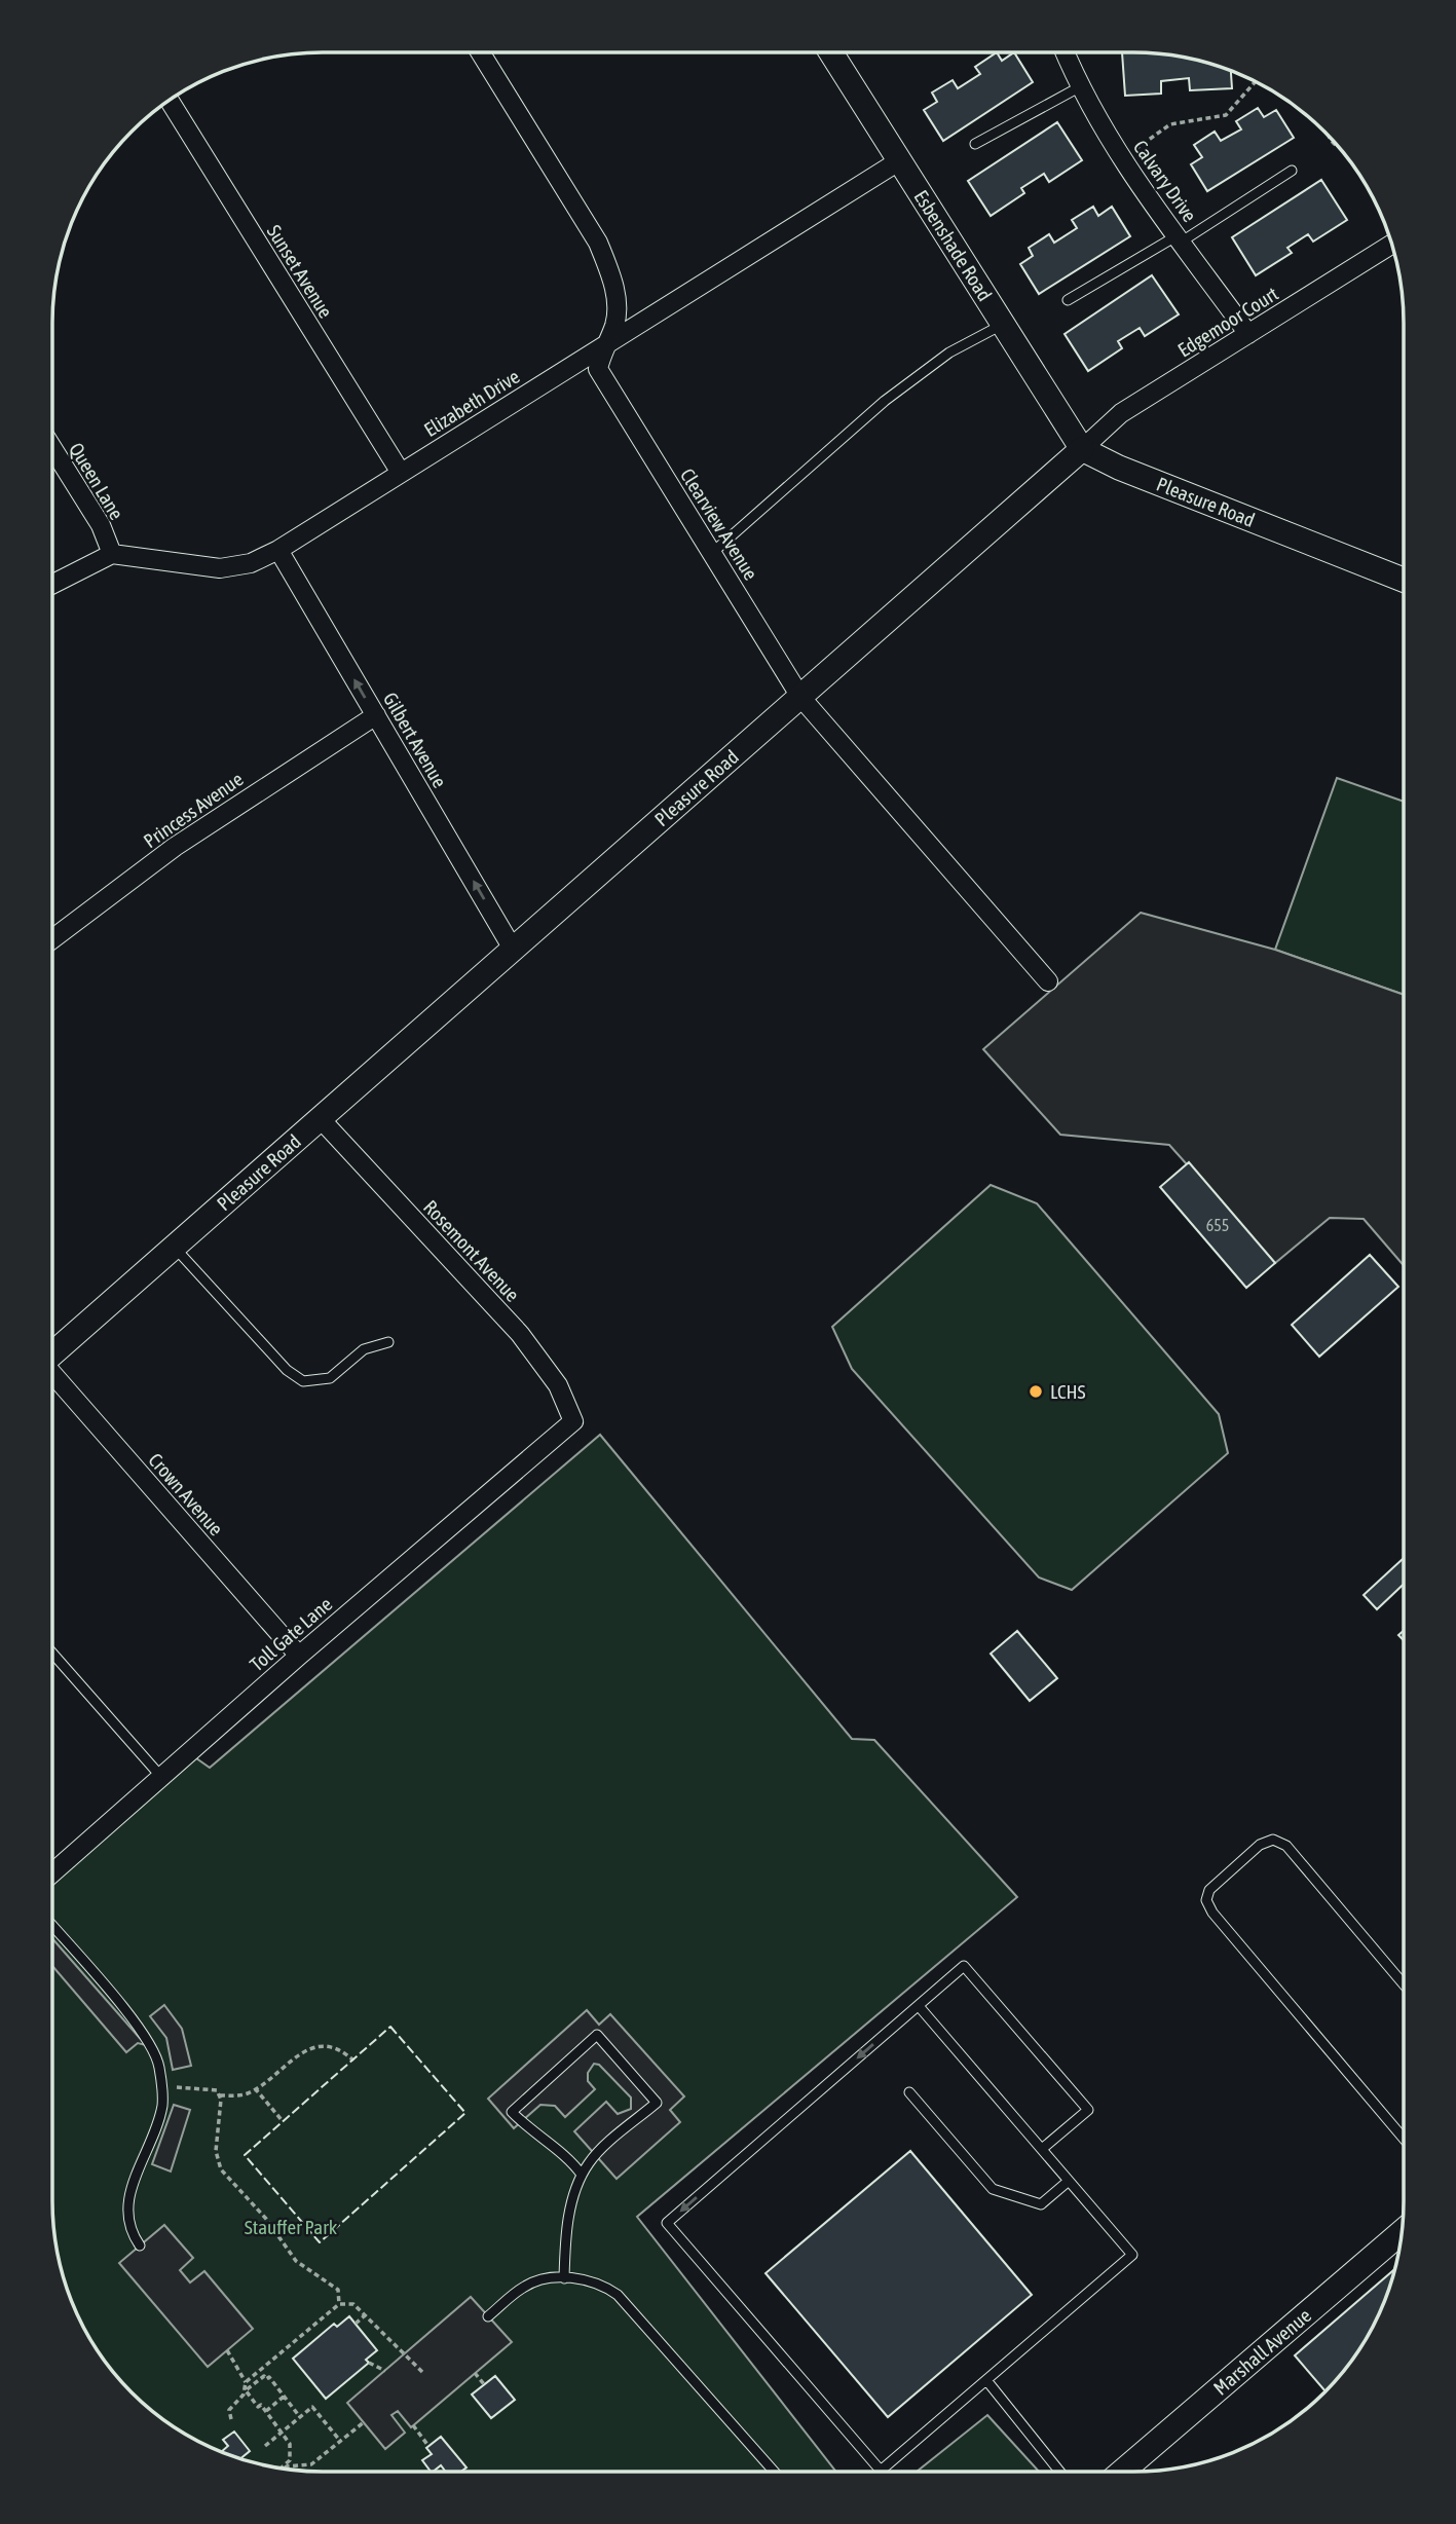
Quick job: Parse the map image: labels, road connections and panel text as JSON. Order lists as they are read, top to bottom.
{
  "streets": {
    "street": [
      "Calvary Drive",
      "Esbenshade Road",
      "Sunset Avenue",
      "Edgemoor Court",
      "Elizabeth Drive",
      "Queen Lane",
      "Pleasure Road",
      "Clearview Avenue",
      "Gilbert Avenue",
      "Princess Avenue",
      "Rosemont Avenue",
      "Crown Avenue",
      "Toll Gate Lane",
      "Marshall Avenue"
    ]
  },
  "crossings": [
    ["Calvary Drive", "Edgemoor Court"],
    ["Esbenshade Road", "Edgemoor Court"],
    ["Esbenshade Road", "Elizabeth Drive"],
    ["Esbenshade Road", "Pleasure Road"],
    ["Sunset Avenue", "Elizabeth Drive"],
    ["Edgemoor Court", "Pleasure Road"],
    ["Elizabeth Drive", "Queen Lane"],
    ["Elizabeth Drive", "Clearview Avenue"],
    ["Elizabeth Drive", "Gilbert Avenue"],
    ["Pleasure Road", "Clearview Avenue"],
    ["Pleasure Road", "Gilbert Avenue"],
    ["Pleasure Road", "Rosemont Avenue"],
    ["Gilbert Avenue", "Princess Avenue"],
    ["Rosemont Avenue", "Toll Gate Lane"],
    ["Crown Avenue", "Toll Gate Lane"]
  ],
  "one_way": ["Gilbert Avenue"],
  "parks": ["Stauffer Park"],
  "places": ["LCHS"],
  "house_numbers": ["655"]
}
